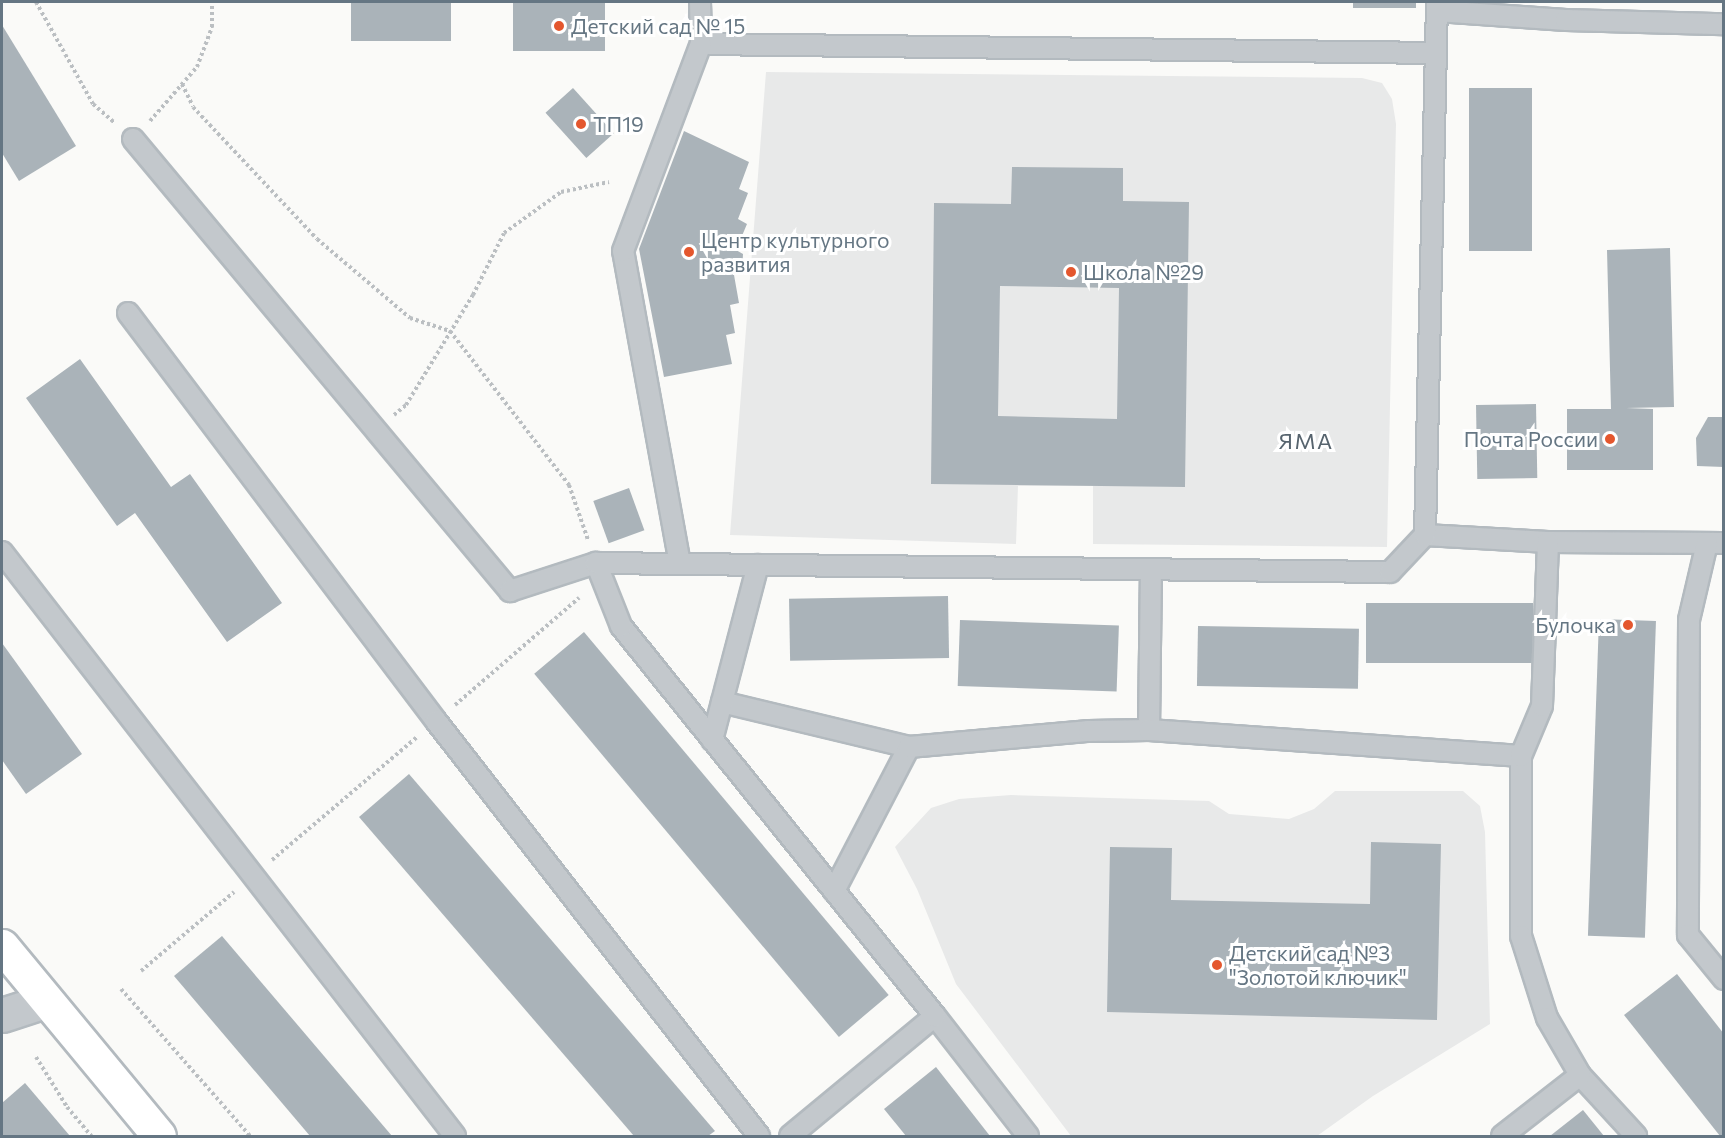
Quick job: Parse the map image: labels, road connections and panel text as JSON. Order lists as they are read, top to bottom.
{
  "districts": ["ЯМА"],
  "places": [
    "Детский сад № 15",
    "ТП19",
    "Центр культурного развития",
    "Школа №29",
    "Почта России",
    "Булочка",
    "Детский сад №3 \"Золотой ключик\""
  ]
}
